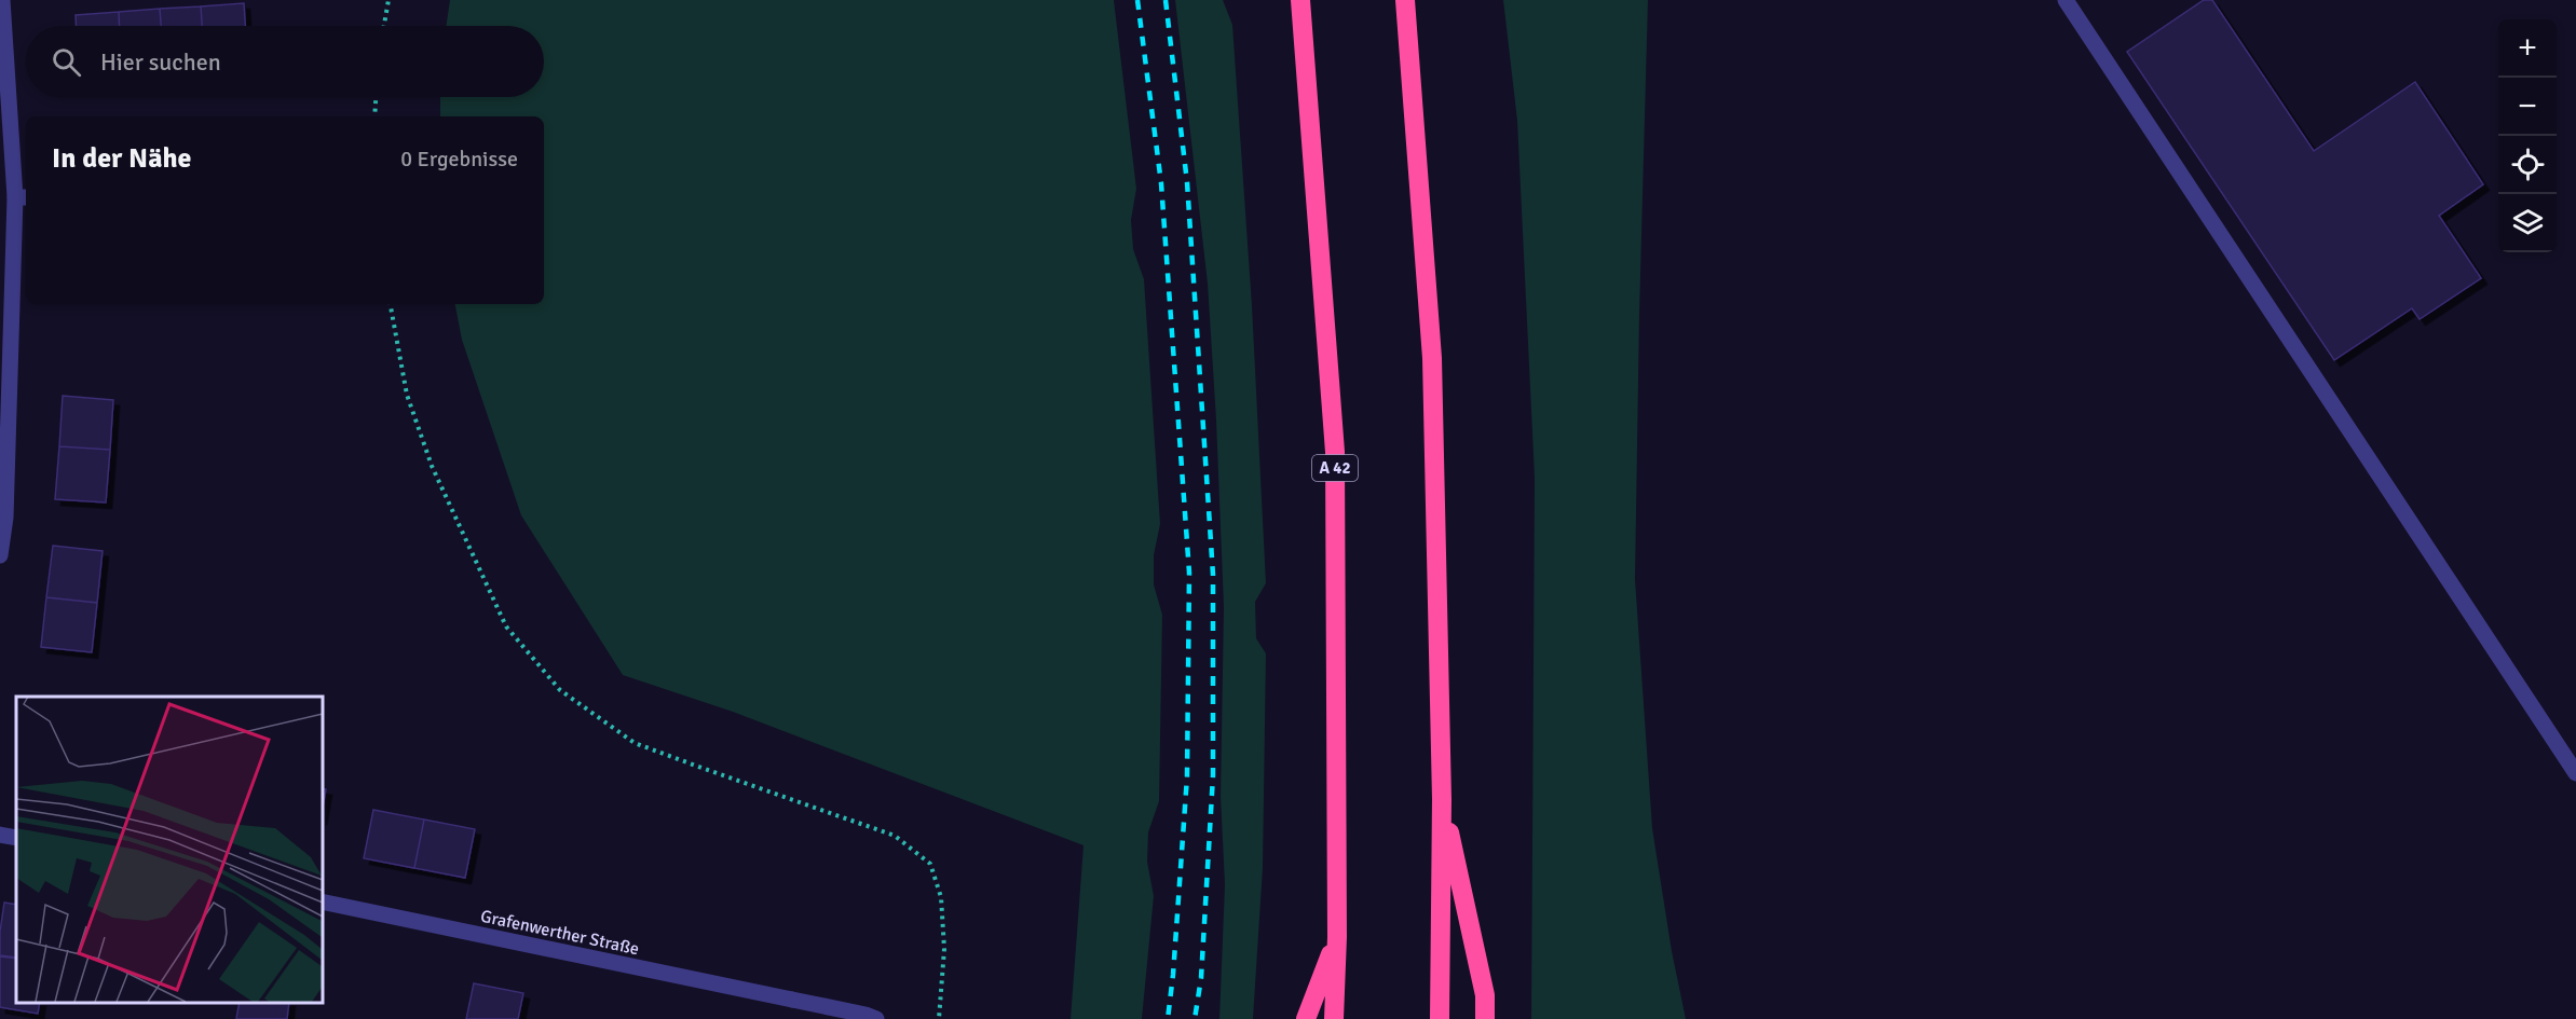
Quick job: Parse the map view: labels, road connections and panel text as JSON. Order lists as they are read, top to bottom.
{
  "streets": {
    "highway": ["A 42"],
    "street": ["Grafenwerther Straße"]
  },
  "page": {
    "map_buttons": ["+", "−"],
    "search": "Hier suchen",
    "heading": ["In der Nähe", "0 Ergebnisse"]
  }
}
